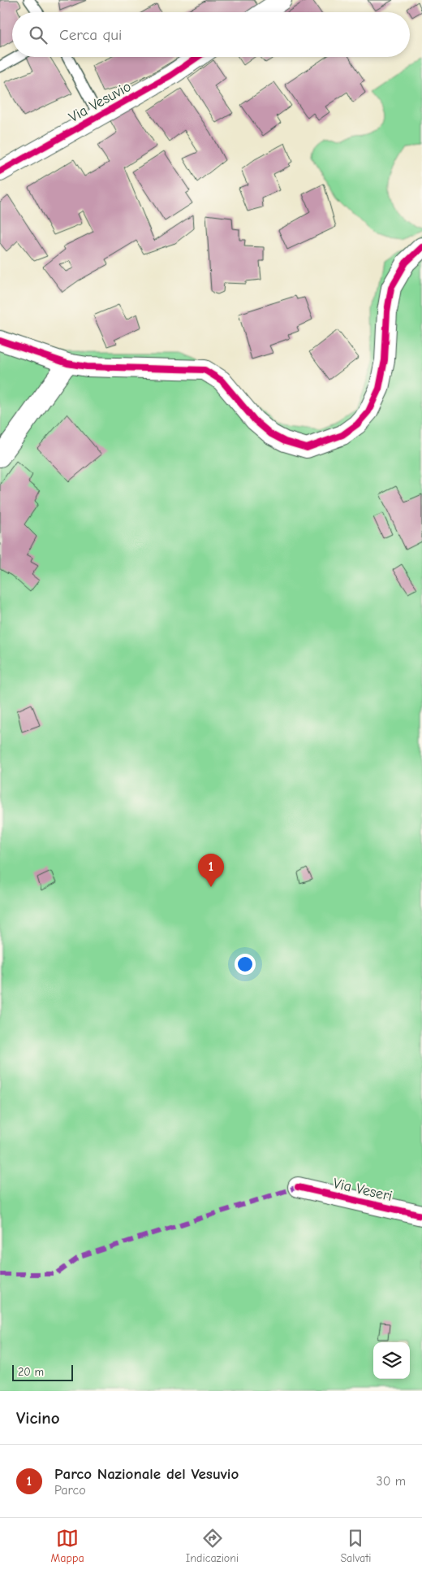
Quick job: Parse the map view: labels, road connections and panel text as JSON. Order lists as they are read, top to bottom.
{
  "streets": {
    "street": ["Via Vesuvio", "Via Veseri"]
  },
  "scale_bar": "20 m",
  "page": {
    "search": "Cerca qui",
    "pins": "1",
    "scale": "20 m",
    "heading": "Vicino",
    "list": [
      {
        "mark": "1",
        "name": "Parco Nazionale del Vesuvio",
        "note": "Parco",
        "value": "30 m"
      }
    ],
    "nav": ["Mappa", "Indicazioni", "Salvati"]
  }
}
